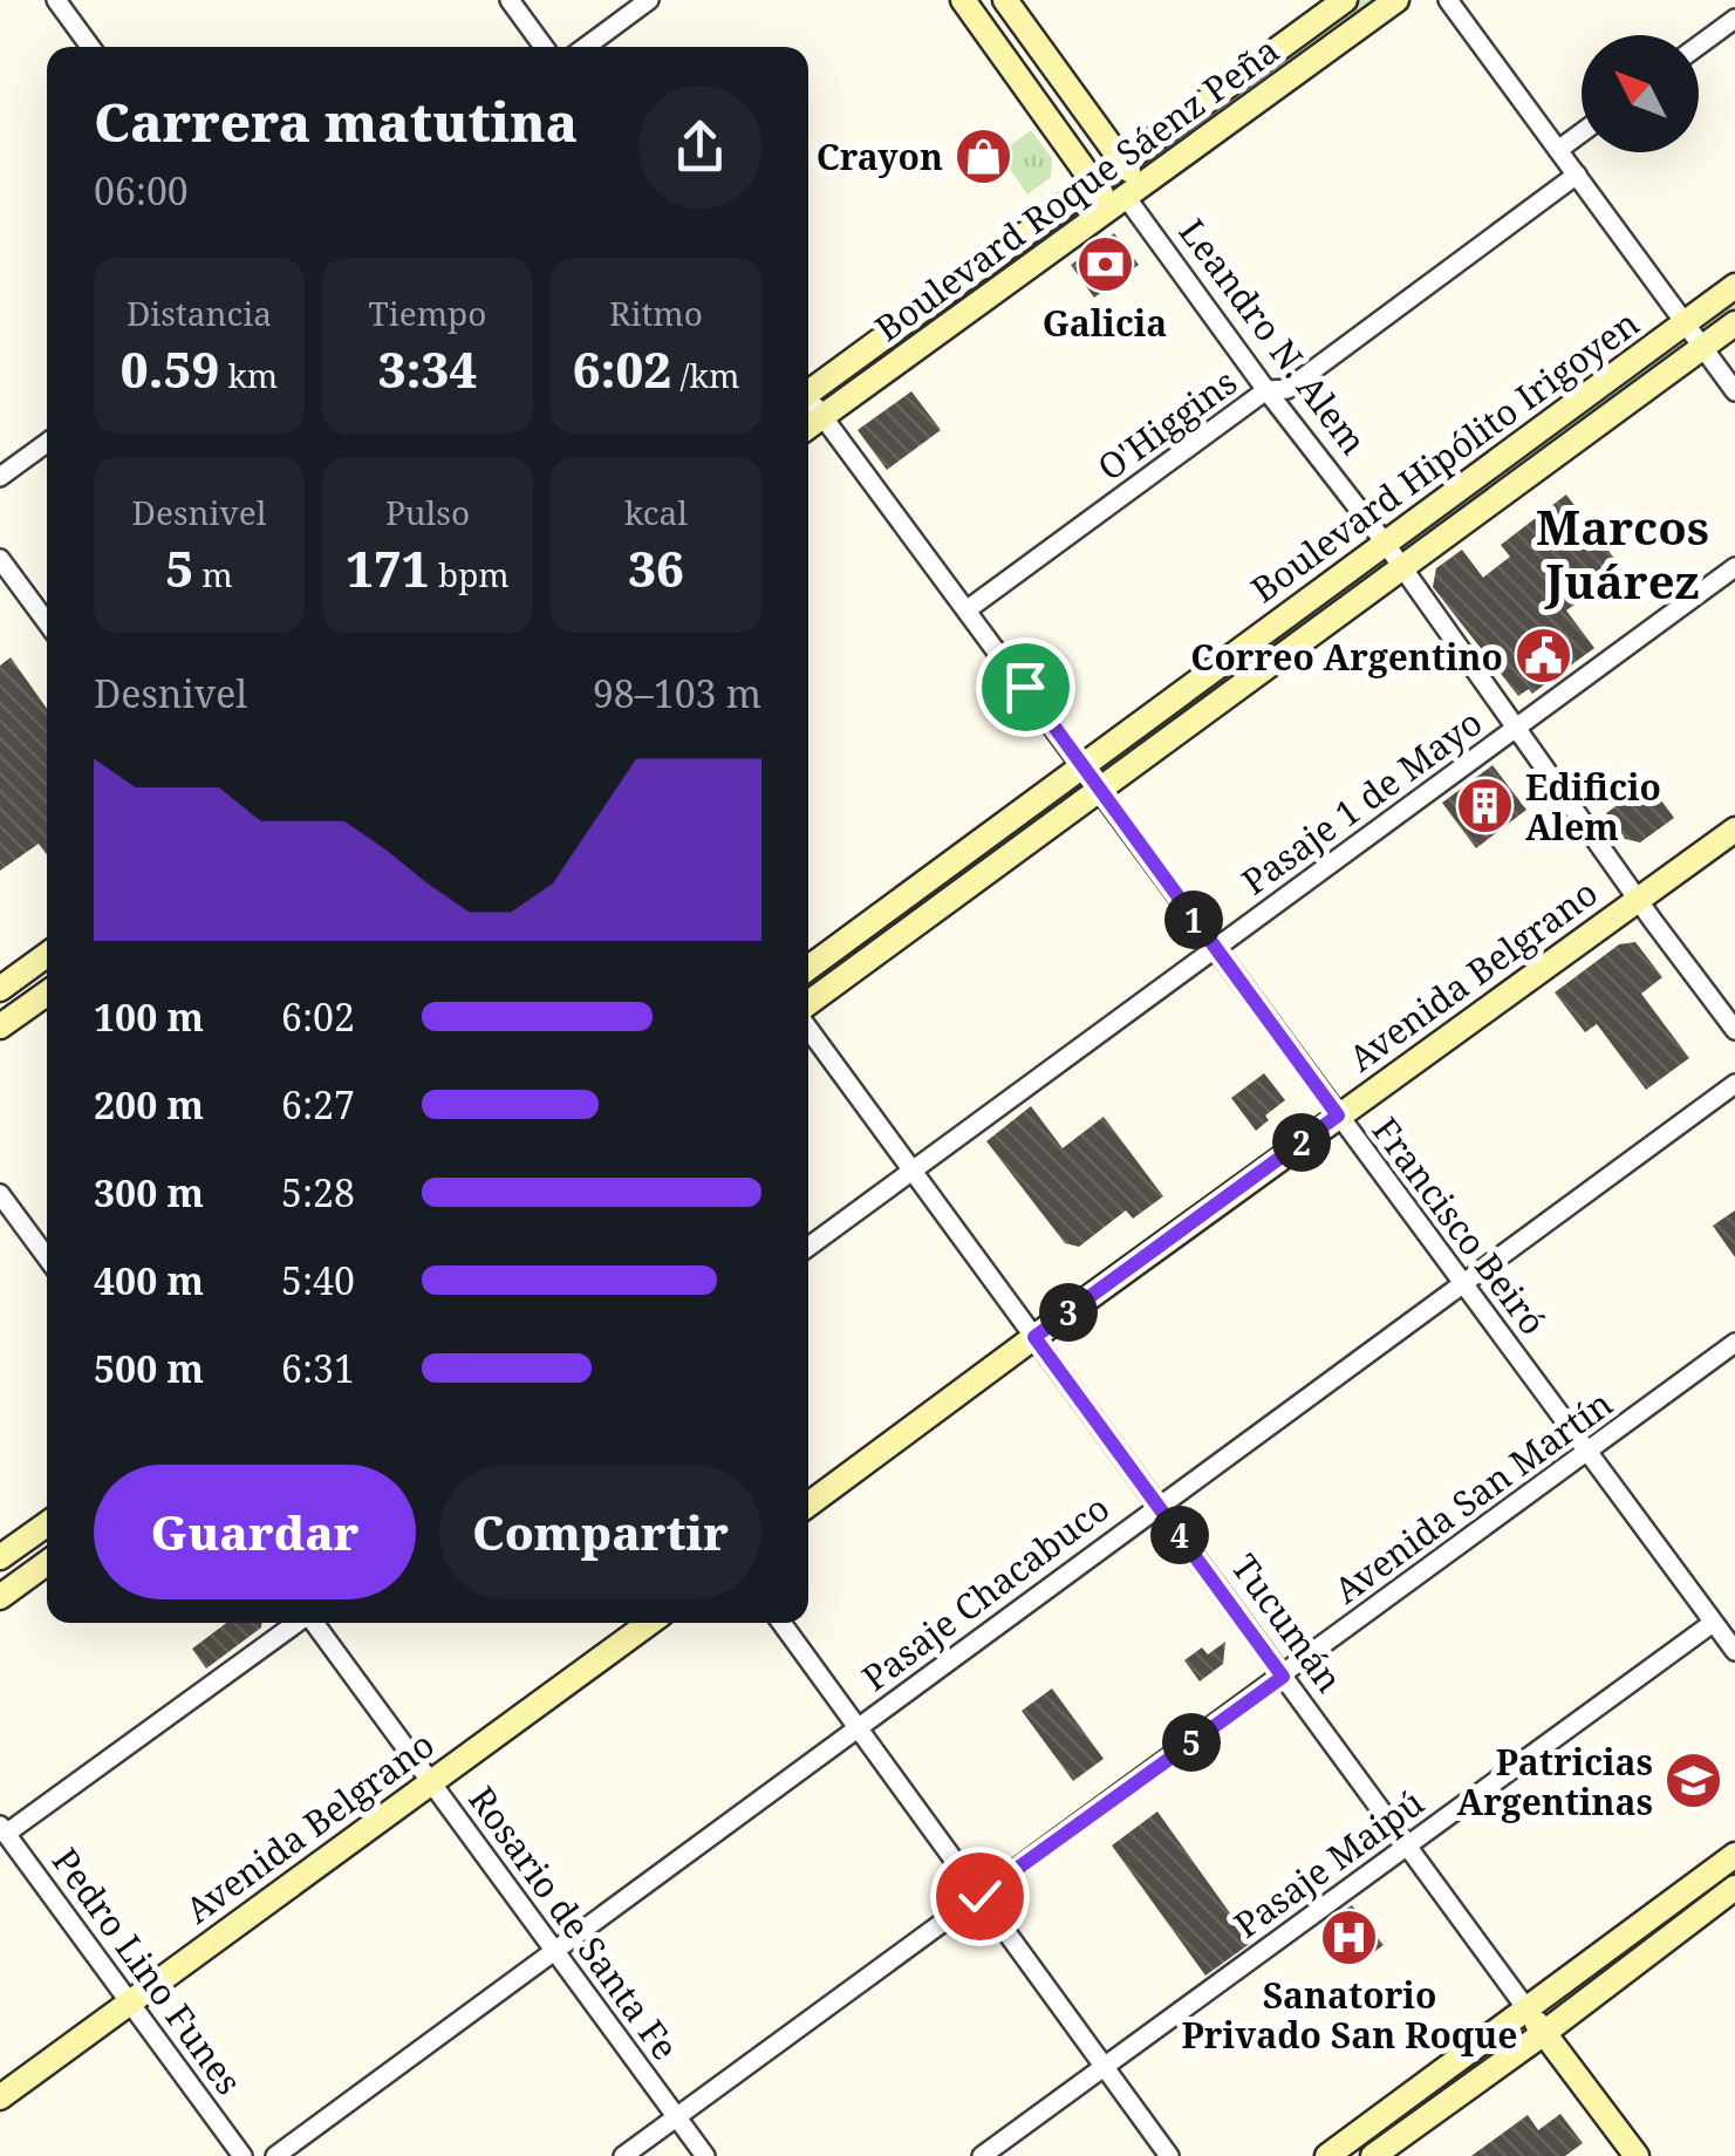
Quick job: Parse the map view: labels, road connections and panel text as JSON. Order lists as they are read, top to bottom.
{
  "streets": {
    "street": [
      "Boulevard Roque Sáenz Peña",
      "Leandro N. Alem",
      "O'Higgins",
      "Boulevard Hipólito Irigoyen",
      "Pasaje 1 de Mayo",
      "Avenida Belgrano",
      "Francisco Beiró",
      "Avenida San Martín",
      "Pasaje Chacabuco",
      "Tucumán",
      "Pasaje Maipú",
      "Rosario de Santa Fe",
      "Pedro Lino Funes"
    ]
  },
  "crossings": [
    ["Boulevard Roque Sáenz Peña", "Leandro N. Alem"],
    ["Boulevard Roque Sáenz Peña", "Francisco Beiró"],
    ["Leandro N. Alem", "O'Higgins"],
    ["Leandro N. Alem", "Boulevard Hipólito Irigoyen"],
    ["Leandro N. Alem", "Pasaje 1 de Mayo"],
    ["Leandro N. Alem", "Avenida Belgrano"],
    ["O'Higgins", "Francisco Beiró"],
    ["Boulevard Hipólito Irigoyen", "Francisco Beiró"],
    ["Pasaje 1 de Mayo", "Francisco Beiró"],
    ["Pasaje 1 de Mayo", "Tucumán"],
    ["Avenida Belgrano", "Francisco Beiró"],
    ["Avenida Belgrano", "Tucumán"],
    ["Avenida Belgrano", "Rosario de Santa Fe"],
    ["Avenida Belgrano", "Pedro Lino Funes"],
    ["Francisco Beiró", "Avenida San Martín"],
    ["Francisco Beiró", "Pasaje Chacabuco"],
    ["Francisco Beiró", "Pasaje Maipú"],
    ["Avenida San Martín", "Tucumán"],
    ["Avenida San Martín", "Rosario de Santa Fe"],
    ["Pasaje Chacabuco", "Tucumán"],
    ["Pasaje Chacabuco", "Rosario de Santa Fe"],
    ["Tucumán", "Pasaje Maipú"]
  ],
  "districts": ["Marcos Juárez"],
  "places": {
    "shop": ["Crayon"],
    "bank": ["Galicia"],
    "public building": ["Correo Argentino"],
    "building": ["Edificio Alem"],
    "school or university": ["Patricias Argentinas"],
    "hospital": ["Sanatorio Privado San Roque"]
  },
  "north": "top left",
  "page": {
    "heading": ["Carrera matutina", "06:00"],
    "stats": [
      ["Distancia", "0.59 km"],
      ["Tiempo", "3:34"],
      ["Ritmo", "6:02 /km"],
      ["Desnivel", "5 m"],
      ["Pulso", "171 bpm"],
      ["kcal", "36"]
    ],
    "chart": ["Desnivel", "98–103 m"],
    "pins": [
      "1",
      "2",
      "3",
      "4",
      "5"
    ],
    "list": [
      {
        "name": "100 m",
        "note": "6:02"
      },
      {
        "name": "200 m",
        "note": "6:27"
      },
      {
        "name": "300 m",
        "note": "5:28"
      },
      {
        "name": "400 m",
        "note": "5:40"
      },
      {
        "name": "500 m",
        "note": "6:31"
      }
    ],
    "buttons": ["Guardar", "Compartir"]
  }
}
